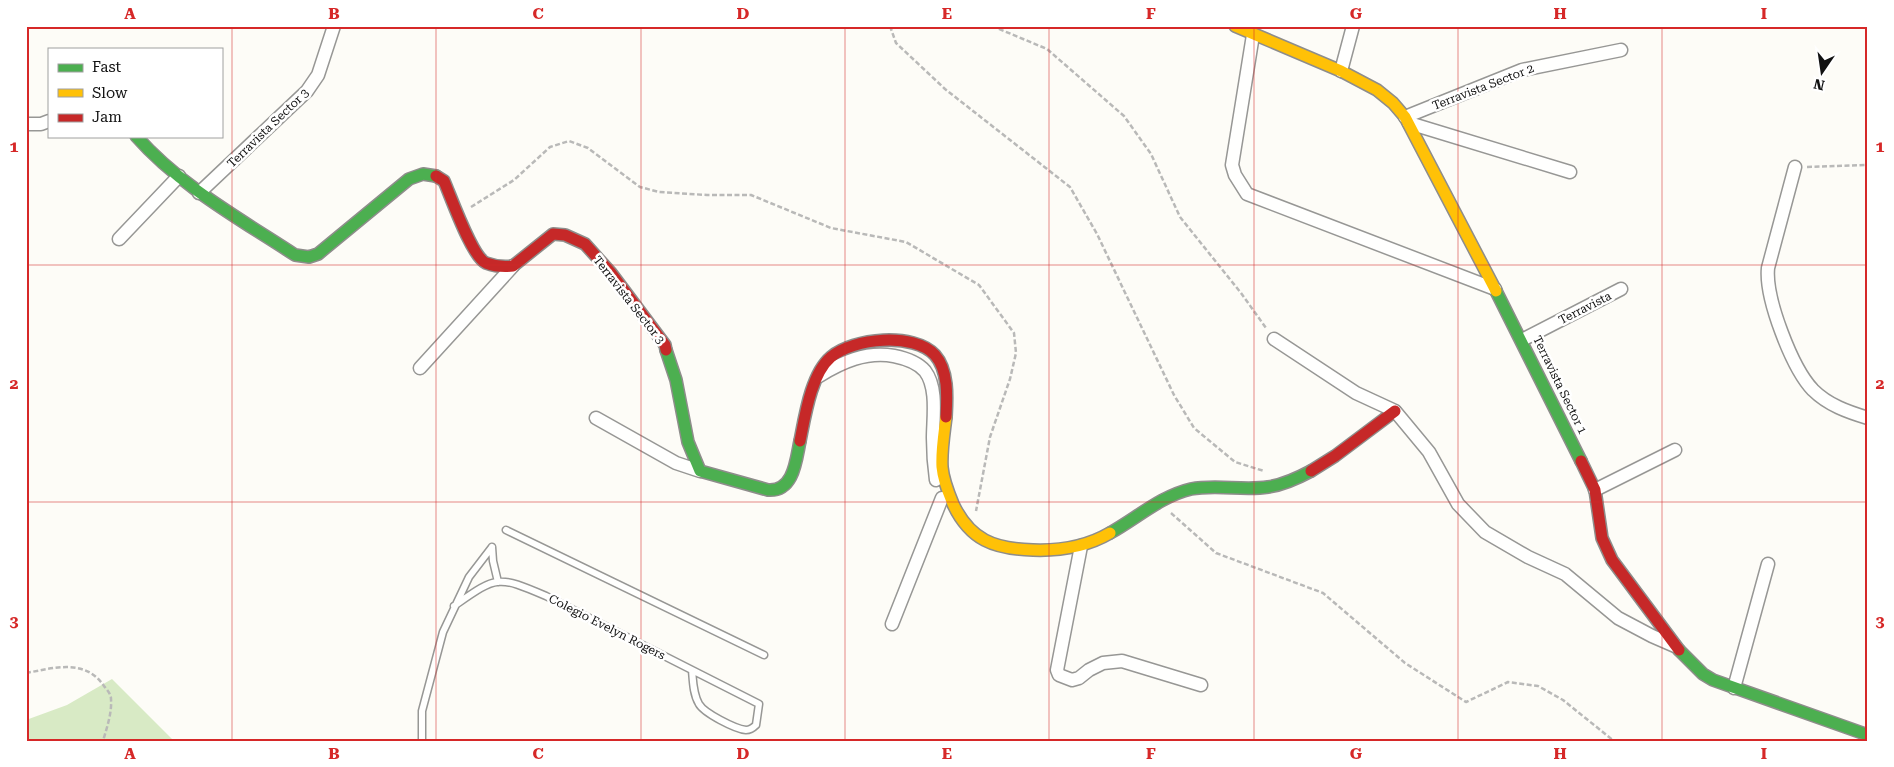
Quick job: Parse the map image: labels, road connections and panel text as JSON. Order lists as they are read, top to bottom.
{
  "streets": {
    "street": [
      "Terravista Sector 2",
      "Terravista Sector 3",
      "Terravista",
      "Terravista Sector 1"
    ],
    "lane": ["Colegio Evelyn Rogers"]
  },
  "crossings": [
    ["Terravista Sector 2", "Terravista Sector 1"],
    ["Terravista", "Terravista Sector 1"]
  ],
  "legend": ["Fast", "Slow", "Jam"],
  "north": "bottom",
  "grid": {
    "columns": [
      "A",
      "B",
      "C",
      "D",
      "E",
      "F",
      "G",
      "H",
      "I"
    ],
    "rows": ["1", "2", "3"]
  }
}
